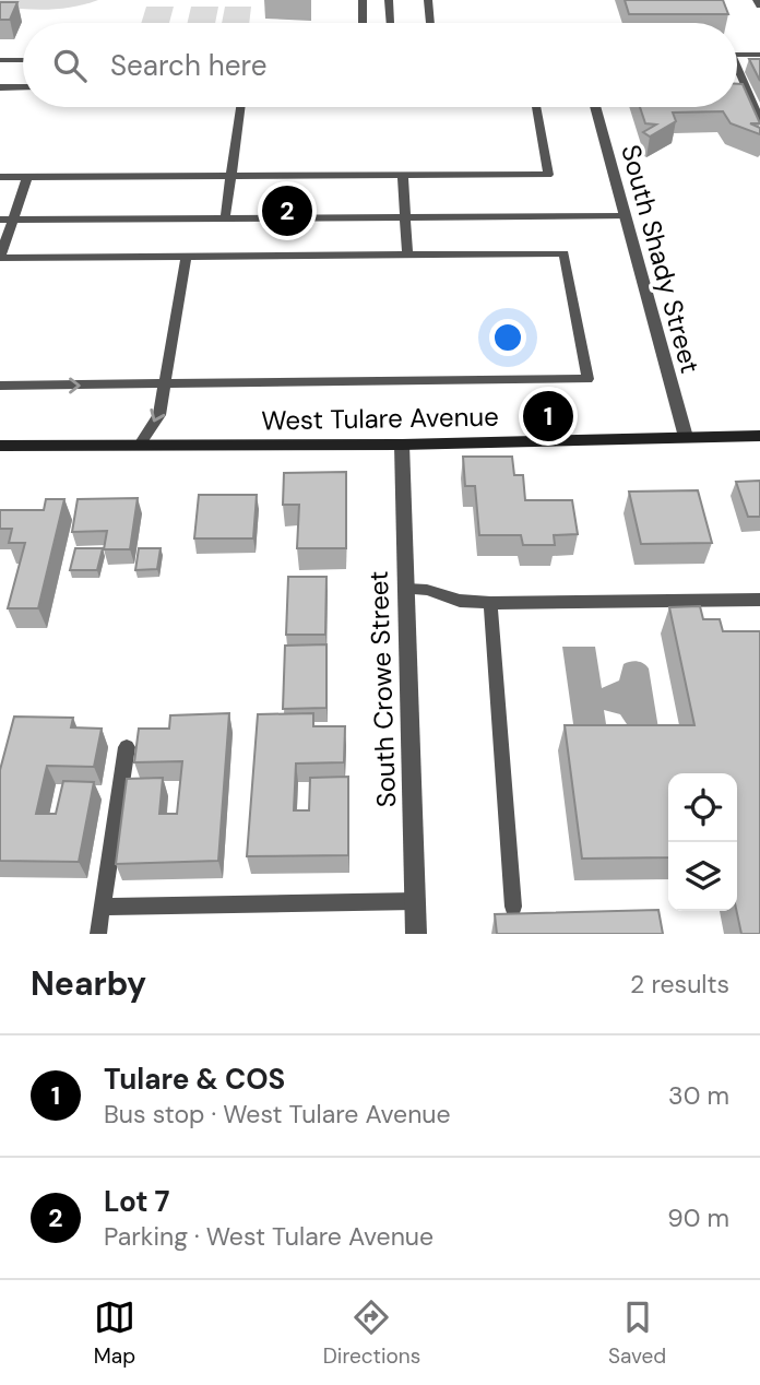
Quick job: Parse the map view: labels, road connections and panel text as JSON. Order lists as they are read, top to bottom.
{
  "streets": {
    "street": ["South Shady Street", "West Tulare Avenue", "South Crowe Street"]
  },
  "crossings": [
    ["South Shady Street", "West Tulare Avenue"],
    ["West Tulare Avenue", "South Crowe Street"]
  ],
  "page": {
    "search": "Search here",
    "pins": ["2", "1"],
    "heading": ["Nearby", "2 results"],
    "list": [
      {
        "mark": "1",
        "name": "Tulare & COS",
        "note": "Bus stop · West Tulare Avenue",
        "value": "30 m"
      },
      {
        "mark": "2",
        "name": "Lot 7",
        "note": "Parking · West Tulare Avenue",
        "value": "90 m"
      }
    ],
    "nav": ["Map", "Directions", "Saved"]
  }
}
